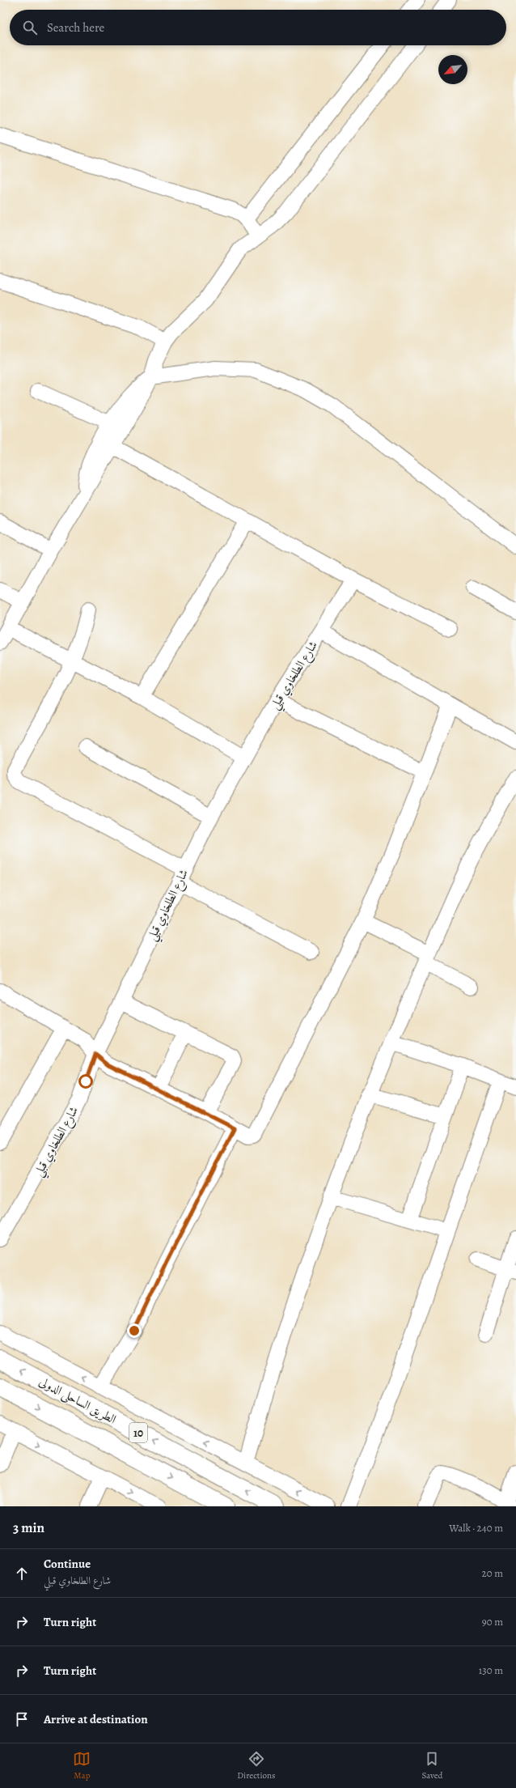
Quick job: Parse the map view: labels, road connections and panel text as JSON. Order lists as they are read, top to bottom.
{
  "streets": {
    "highway": ["الطريق الساحلى الدولى", "10"],
    "street": ["شارع الطلخاوي قبلي"]
  },
  "north": "bottom left",
  "page": {
    "search": "Search here",
    "heading": ["3 min", "Walk · 240 m"],
    "list": [
      ["Continue", "شارع الطلخاوي قبلي", "20 m"],
      ["Turn right", "90 m"],
      ["Turn right", "130 m"],
      "Arrive at destination"
    ],
    "nav": ["Map", "Directions", "Saved"]
  }
}
